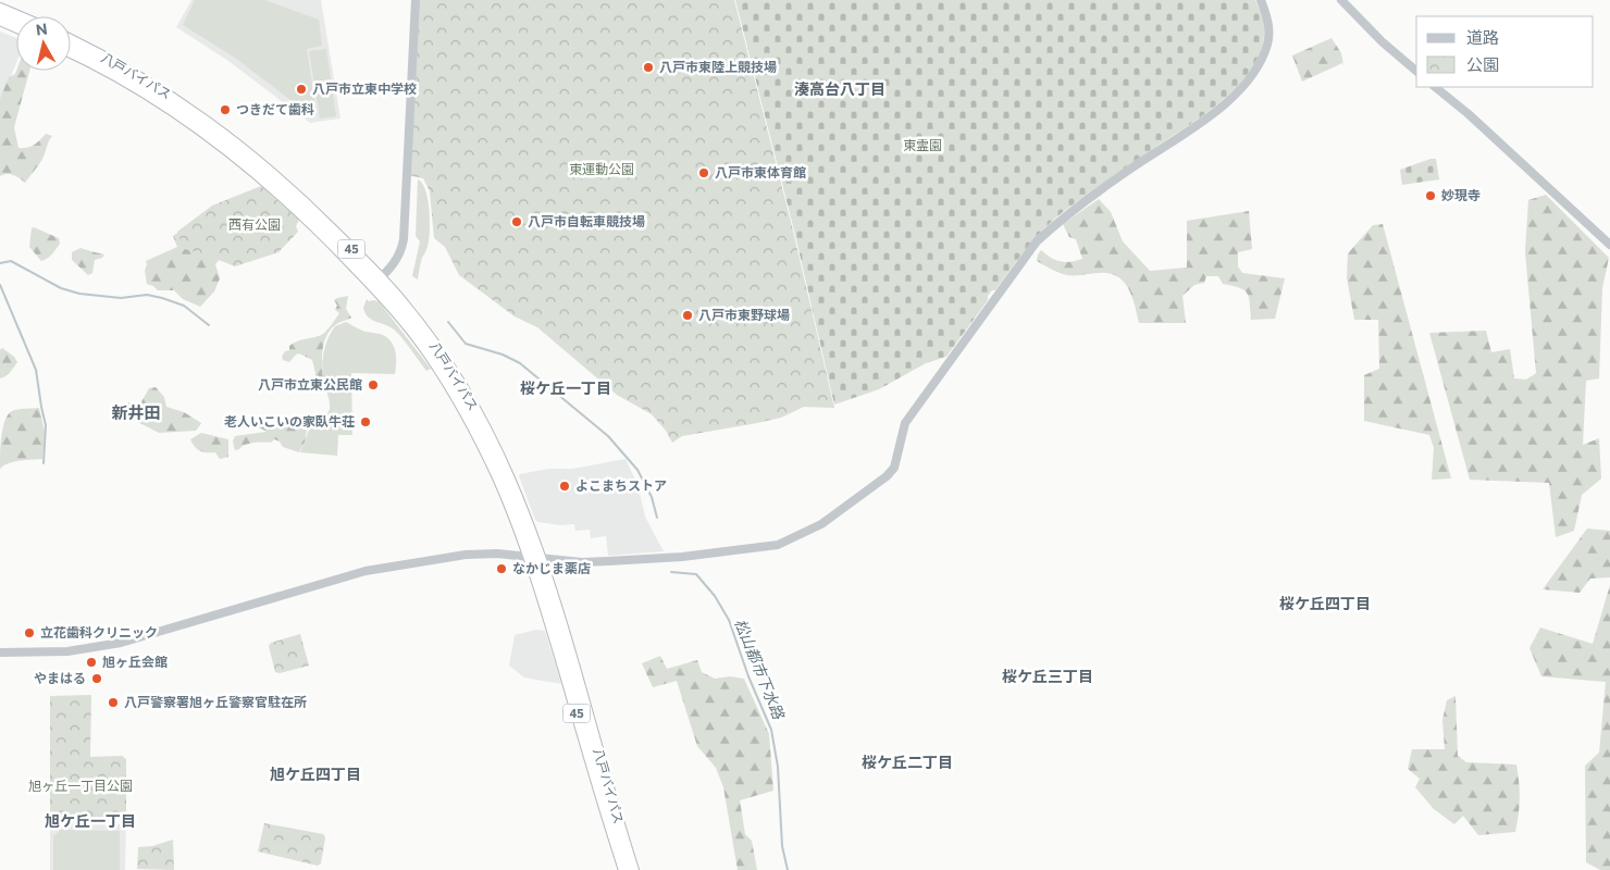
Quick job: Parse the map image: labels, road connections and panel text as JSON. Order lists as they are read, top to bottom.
{
  "streets": {
    "highway": ["八戸バイパス", "45"]
  },
  "districts": [
    "湊高台八丁目",
    "桜ケ丘一丁目",
    "新井田",
    "桜ケ丘四丁目",
    "桜ケ丘三丁目",
    "桜ケ丘二丁目",
    "旭ケ丘四丁目",
    "旭ケ丘一丁目"
  ],
  "water": ["松山都市下水路"],
  "parks": [
    "東霊園",
    "東運動公園",
    "西有公園",
    "旭ヶ丘一丁目公園"
  ],
  "places": [
    "八戸市東陸上競技場",
    "八戸市立東中学校",
    "つきだて歯科",
    "八戸市東体育館",
    "妙現寺",
    "八戸市自転車競技場",
    "八戸市東野球場",
    "八戸市立東公民館",
    "老人いこいの家臥牛荘",
    "よこまちストア",
    "なかじま薬店",
    "立花歯科クリニック",
    "旭ヶ丘会館",
    "やまはる",
    "八戸警察署旭ヶ丘警察官駐在所"
  ],
  "legend": ["道路", "公園"],
  "north": "top"
}
